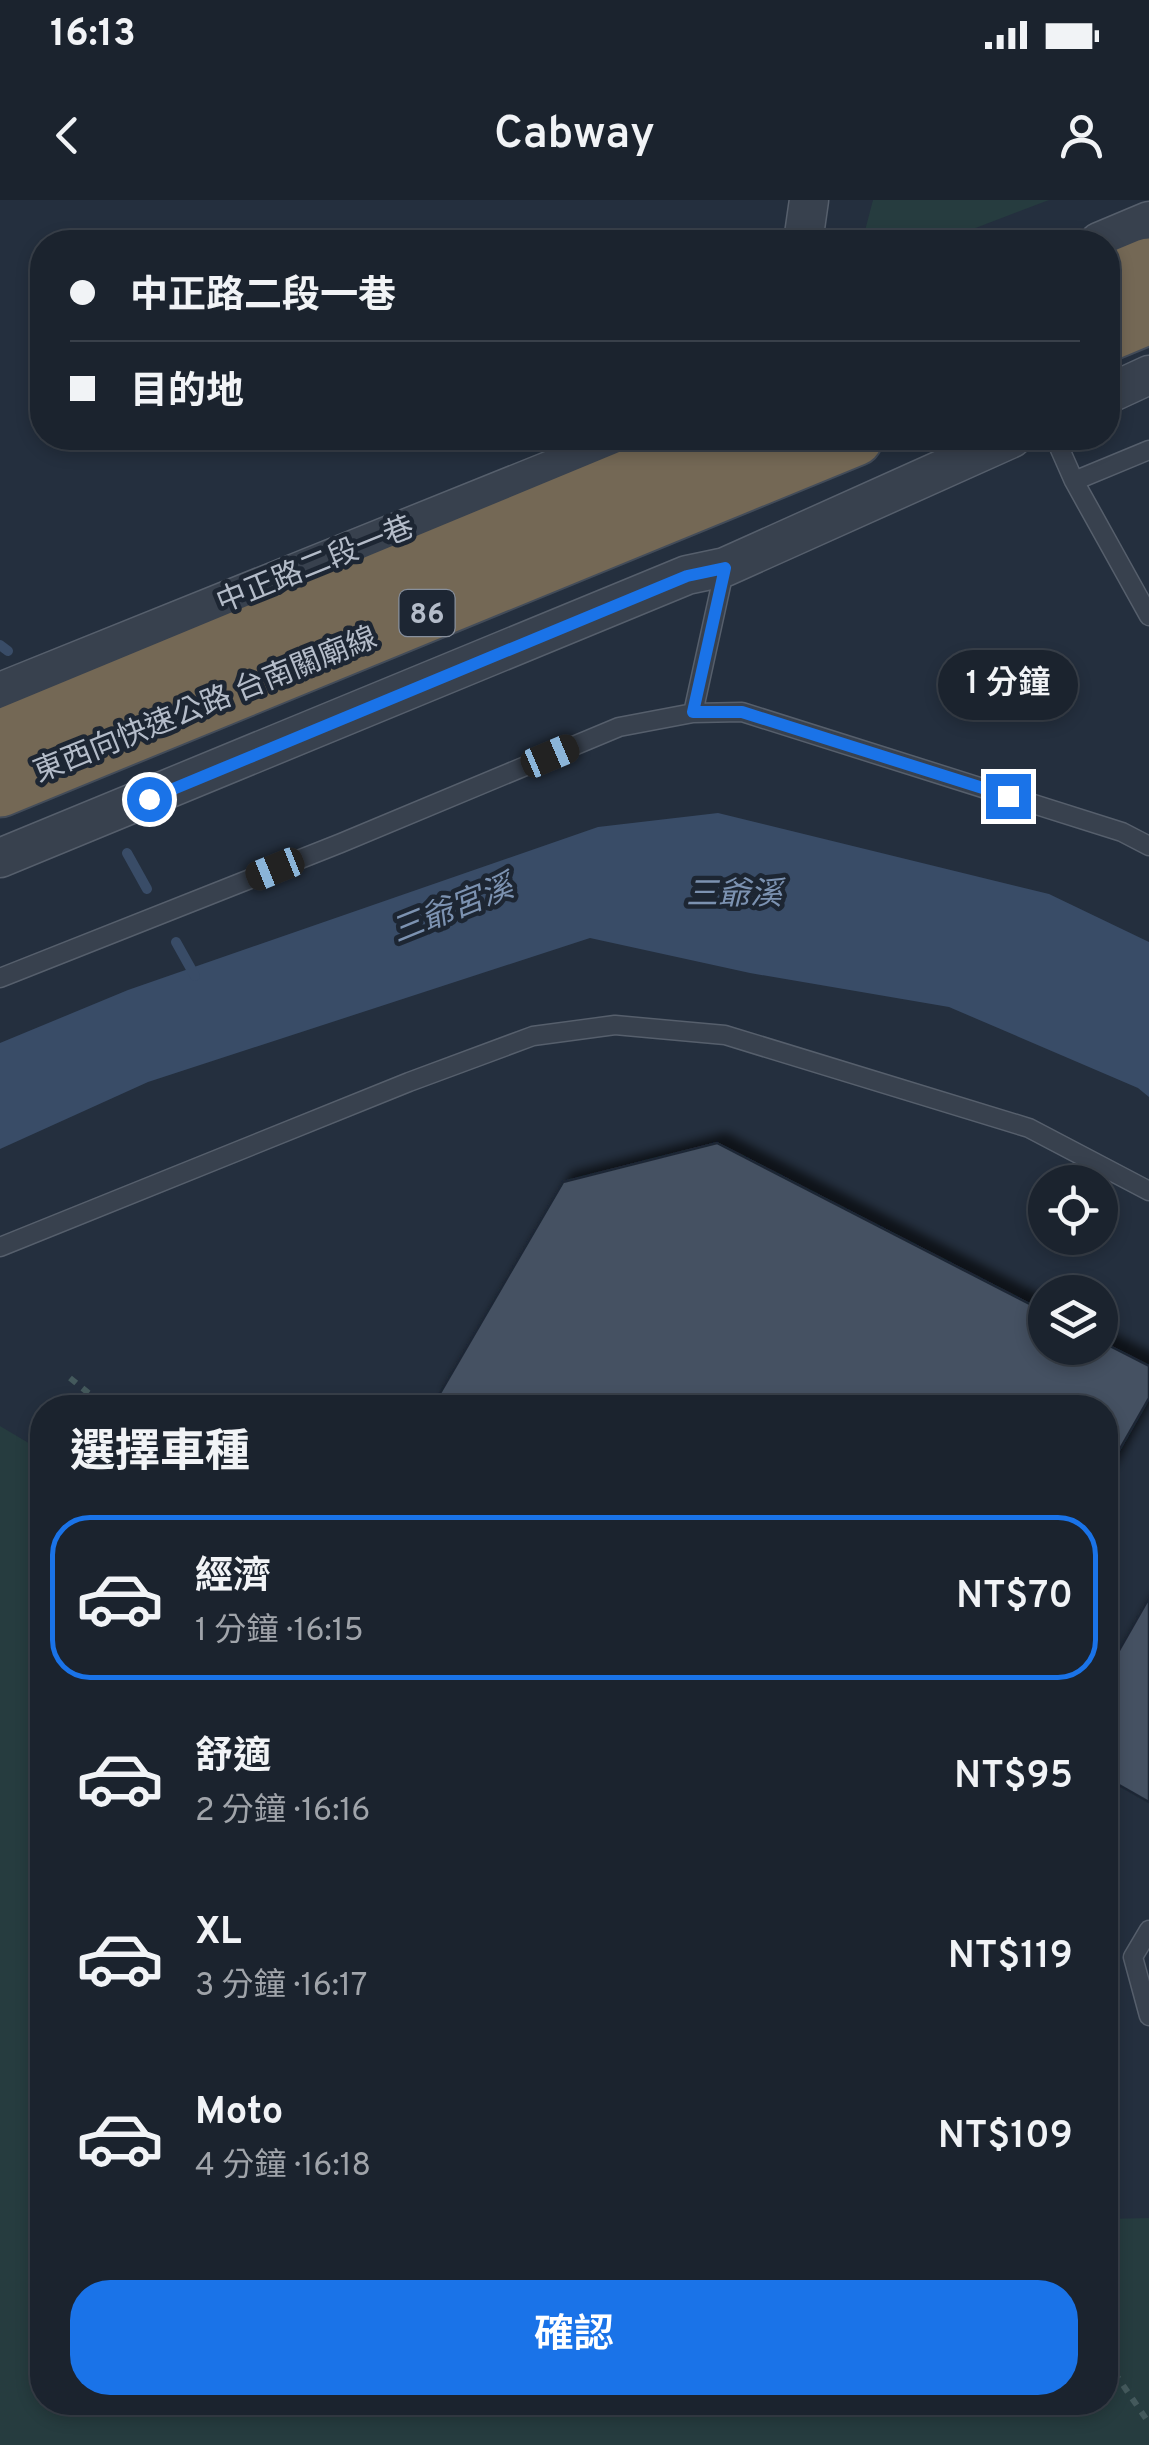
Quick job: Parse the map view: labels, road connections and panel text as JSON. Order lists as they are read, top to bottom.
{
  "streets": {
    "highway": ["86", "東西向快速公路 台南關廟線"],
    "street": ["中正路二段一巷"]
  },
  "water": ["三爺溪", "三爺宮溪"],
  "page": {
    "status": "16:13",
    "header": "Cabway",
    "banner": ["中正路二段一巷", "目的地"],
    "bubble": "1 分鐘",
    "heading": "選擇車種",
    "list": [
      {
        "name": "經濟",
        "note": "1 分鐘 · 16:15",
        "value": "NT$70"
      },
      {
        "name": "舒適",
        "note": "2 分鐘 · 16:16",
        "value": "NT$95"
      },
      {
        "name": "XL",
        "note": "3 分鐘 · 16:17",
        "value": "NT$119"
      },
      {
        "name": "Moto",
        "note": "4 分鐘 · 16:18",
        "value": "NT$109"
      }
    ],
    "buttons": "確認"
  }
}
